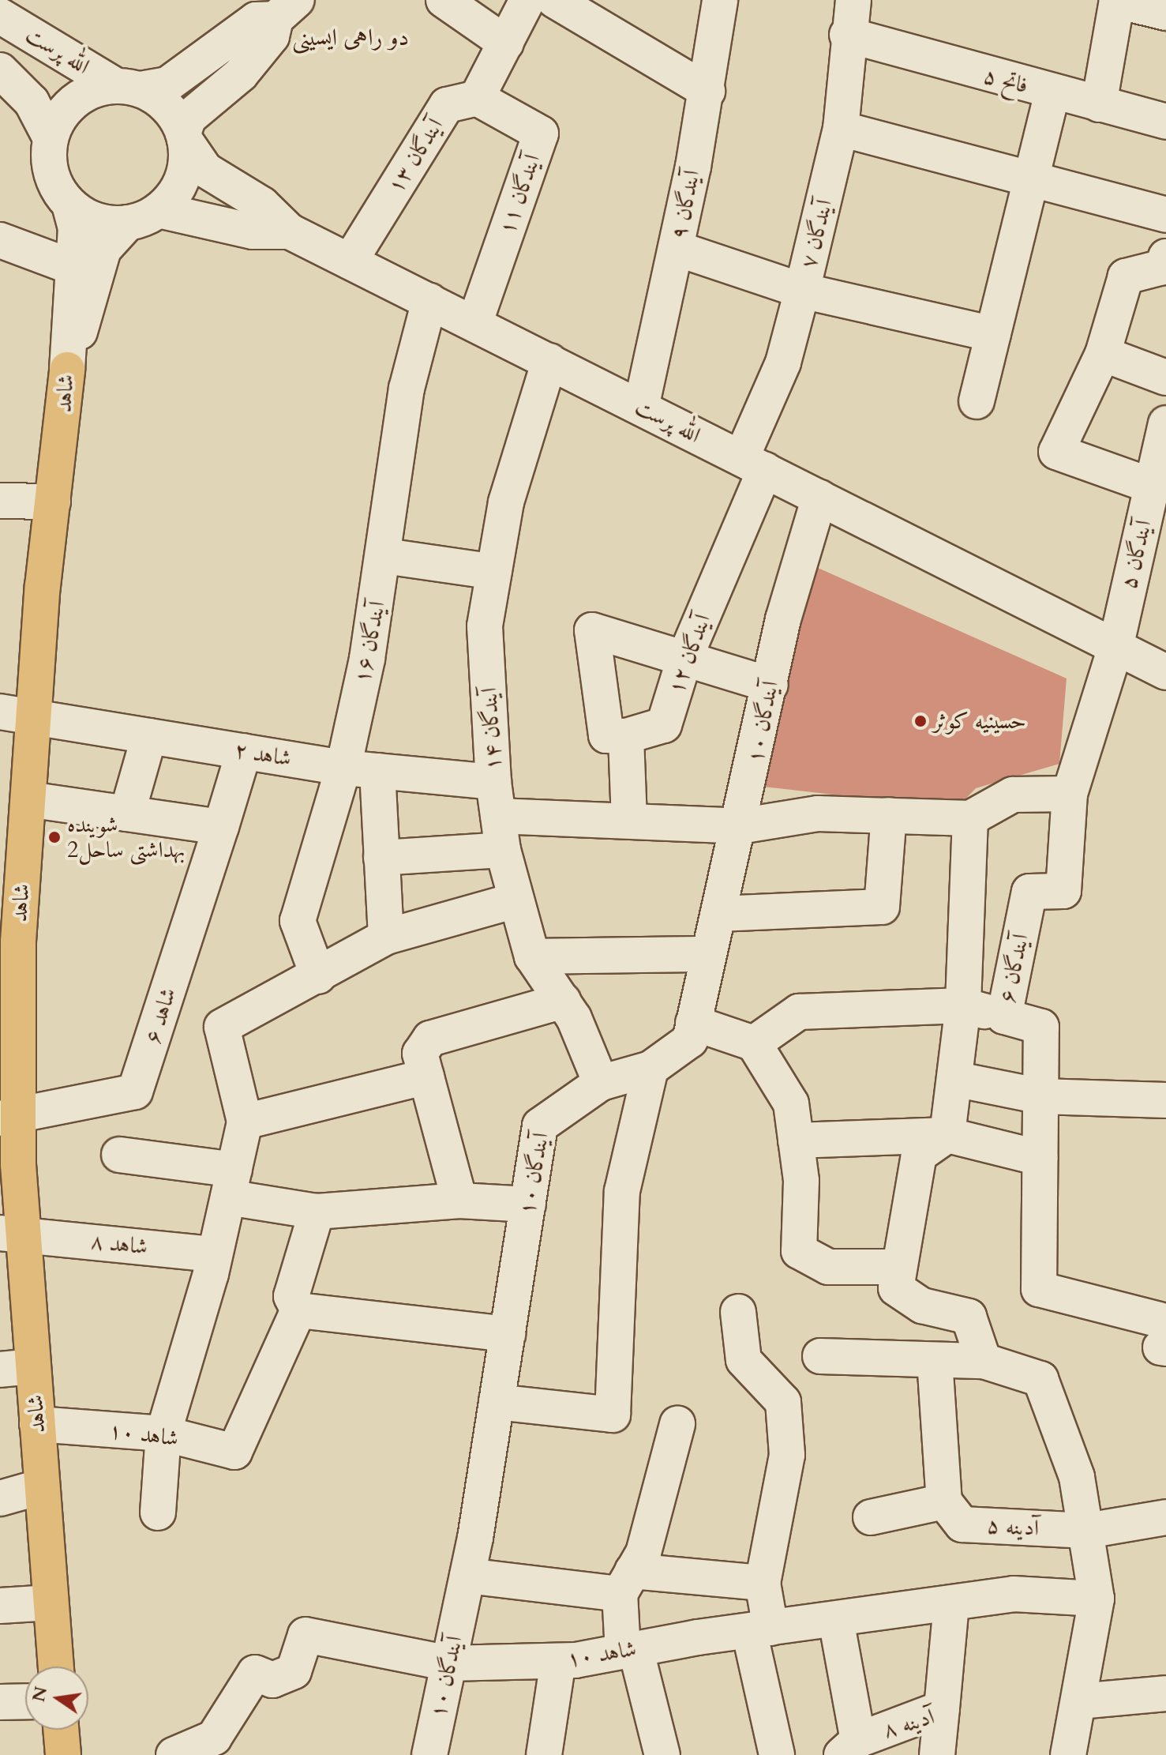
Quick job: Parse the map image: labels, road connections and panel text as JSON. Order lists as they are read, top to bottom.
{
  "streets": {
    "main road": ["شاهد"],
    "street": [
      "الله پرست",
      "فاتح ۵",
      "آیندگان ۱۳",
      "آیندگان ۱۱",
      "آیندگان ۹",
      "آیندگان ۷",
      "آیندگان ۵",
      "آیندگان ۱۶",
      "آیندگان ۱۲",
      "آیندگان ۱۰",
      "آیندگان ۱۴",
      "شاهد ۲",
      "آیندگان ۶",
      "شاهد ۶",
      "شاهد ۸",
      "شاهد ۱۰",
      "آدینه ۵",
      "آدینه ۸"
    ]
  },
  "crossings": [
    ["الله پرست", "آیندگان ۱۳"],
    ["الله پرست", "آیندگان ۱۱"],
    ["الله پرست", "آیندگان ۹"],
    ["الله پرست", "آیندگان ۷"],
    ["الله پرست", "شاهد"],
    ["الله پرست", "آیندگان ۵"],
    ["الله پرست", "آیندگان ۱۶"],
    ["الله پرست", "آیندگان ۱۲"],
    ["الله پرست", "آیندگان ۱۰"],
    ["الله پرست", "آیندگان ۱۴"],
    ["الله پرست", "آیندگان ۶"],
    ["فاتح ۵", "آیندگان ۷"],
    ["آیندگان ۱۳", "آیندگان ۱۱"],
    ["آیندگان ۷", "آیندگان ۱۲"],
    ["شاهد", "شاهد ۲"],
    ["شاهد", "شاهد ۶"],
    ["شاهد", "شاهد ۸"],
    ["شاهد", "شاهد ۱۰"],
    ["آیندگان ۵", "آیندگان ۶"],
    ["آیندگان ۱۶", "شاهد ۲"],
    ["آیندگان ۱۰", "آیندگان ۱۴"],
    ["آیندگان ۱۰", "شاهد ۱۰"],
    ["آیندگان ۱۴", "شاهد ۲"]
  ],
  "districts": ["دو راهی ایسینی"],
  "places": ["حسینیه کوثر", "شوینده بهداشتی ساحل2"],
  "north": "left"
}
